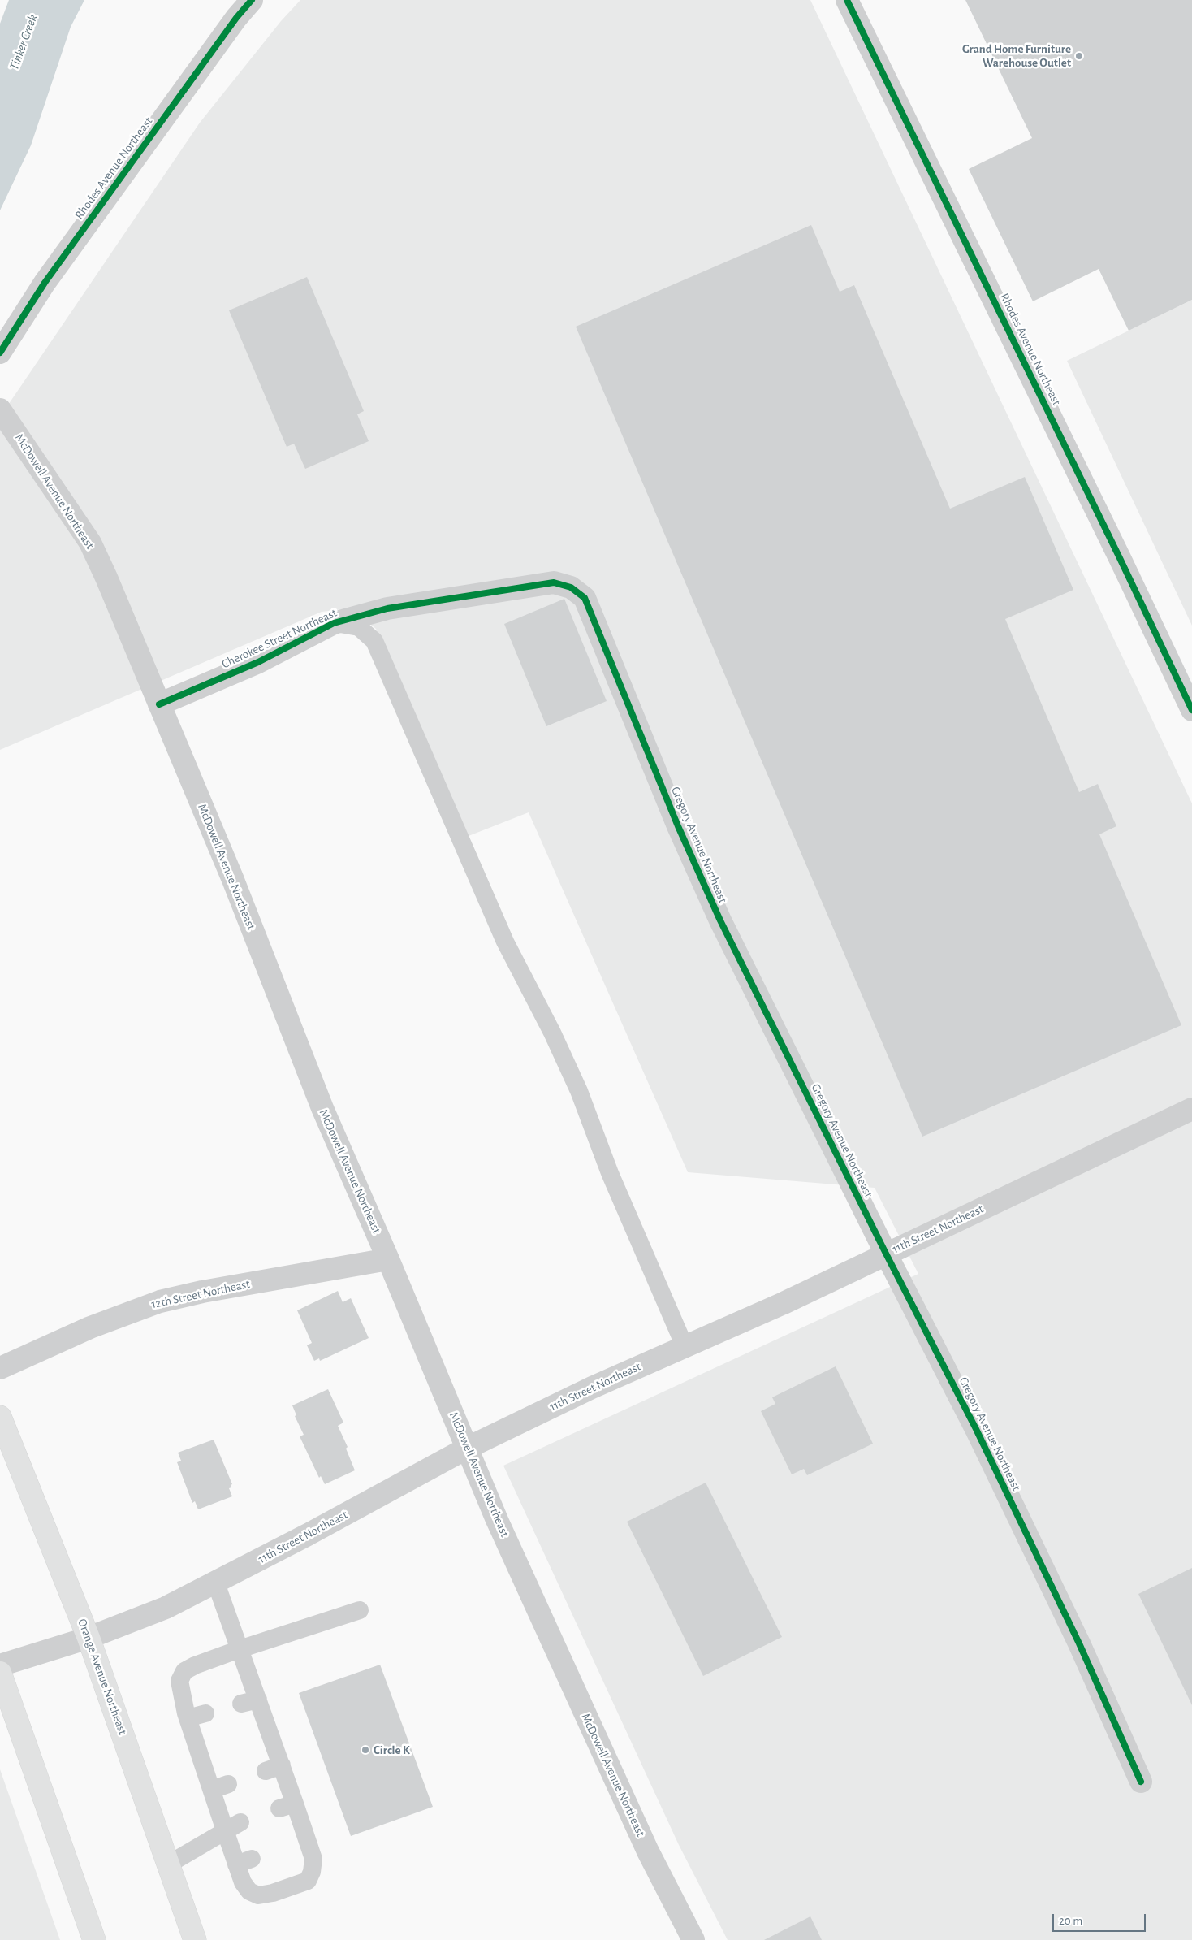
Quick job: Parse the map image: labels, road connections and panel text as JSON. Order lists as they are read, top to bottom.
{
  "streets": {
    "highway": ["Orange Avenue Northeast"],
    "street": [
      "Rhodes Avenue Northeast",
      "McDowell Avenue Northeast",
      "Cherokee Street Northeast",
      "Gregory Avenue Northeast",
      "11th Street Northeast",
      "12th Street Northeast"
    ]
  },
  "crossings": [
    ["McDowell Avenue Northeast", "Cherokee Street Northeast"],
    ["McDowell Avenue Northeast", "11th Street Northeast"],
    ["McDowell Avenue Northeast", "12th Street Northeast"],
    ["Cherokee Street Northeast", "Gregory Avenue Northeast"],
    ["Gregory Avenue Northeast", "11th Street Northeast"],
    ["11th Street Northeast", "Orange Avenue Northeast"]
  ],
  "water": ["Tinker Creek"],
  "places": ["Grand Home Furniture Warehouse Outlet", "Circle K"],
  "scale_bar": "20 m"
}
